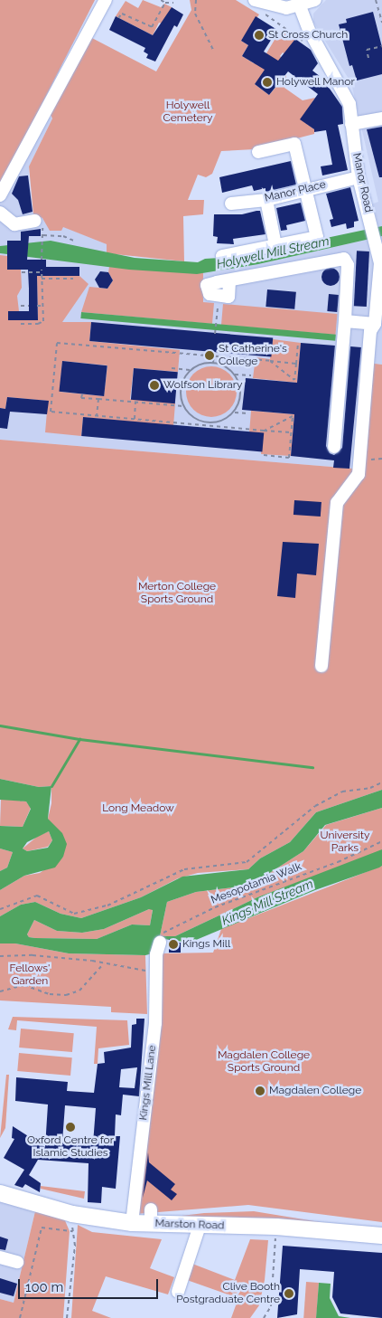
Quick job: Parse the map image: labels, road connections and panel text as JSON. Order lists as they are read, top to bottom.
{
  "streets": {
    "main road": ["Marston Road"],
    "street": ["Manor Road", "Manor Place", "Kings Mill Lane"],
    "path": ["Mesopotamia Walk"]
  },
  "crossings": [
    ["Manor Road", "Manor Place"],
    ["Mesopotamia Walk", "Kings Mill Lane"],
    ["Kings Mill Lane", "Marston Road"]
  ],
  "water": ["Holywell Mill Stream", "Kings Mill Stream"],
  "parks": [
    "Holywell Cemetery",
    "Merton College Sports Ground",
    "Long Meadow",
    "University Parks",
    "Fellows' Garden",
    "Magdalen College Sports Ground"
  ],
  "places": [
    "St Cross Church",
    "Holywell Manor",
    "St Catherine's College",
    "Wolfson Library",
    "Kings Mill",
    "Magdalen College",
    "Oxford Centre for Islamic Studies",
    "Clive Booth Postgraduate Centre"
  ],
  "scale_bar": "100 m"
}
